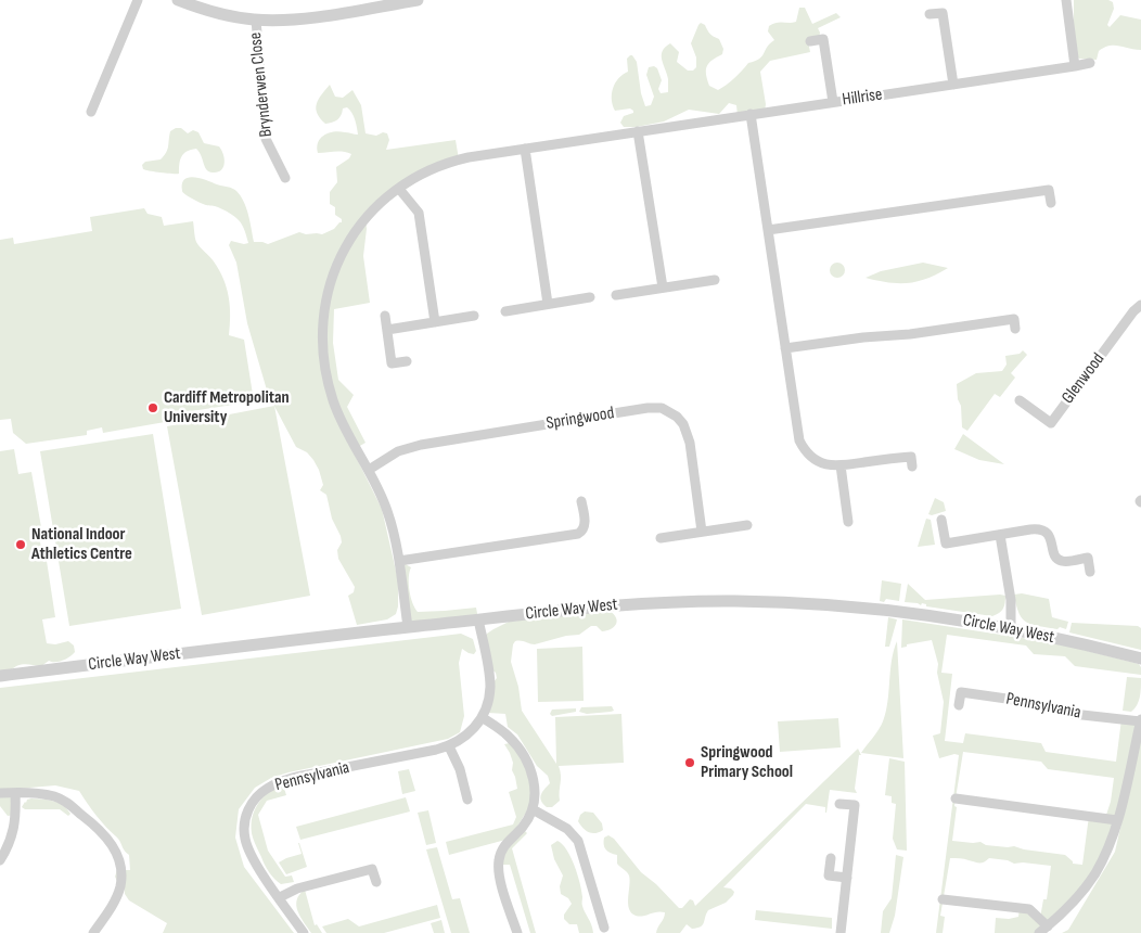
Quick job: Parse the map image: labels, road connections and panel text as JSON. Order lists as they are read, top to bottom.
{
  "streets": {
    "street": [
      "Brynderwen Close",
      "Hillrise",
      "Glenwood",
      "Springwood",
      "Circle Way West",
      "Pennsylvania"
    ]
  },
  "crossings": [
    ["Circle Way West", "Pennsylvania"]
  ],
  "places": ["Cardiff Metropolitan University", "National Indoor Athletics Centre", "Springwood Primary School"]
}
